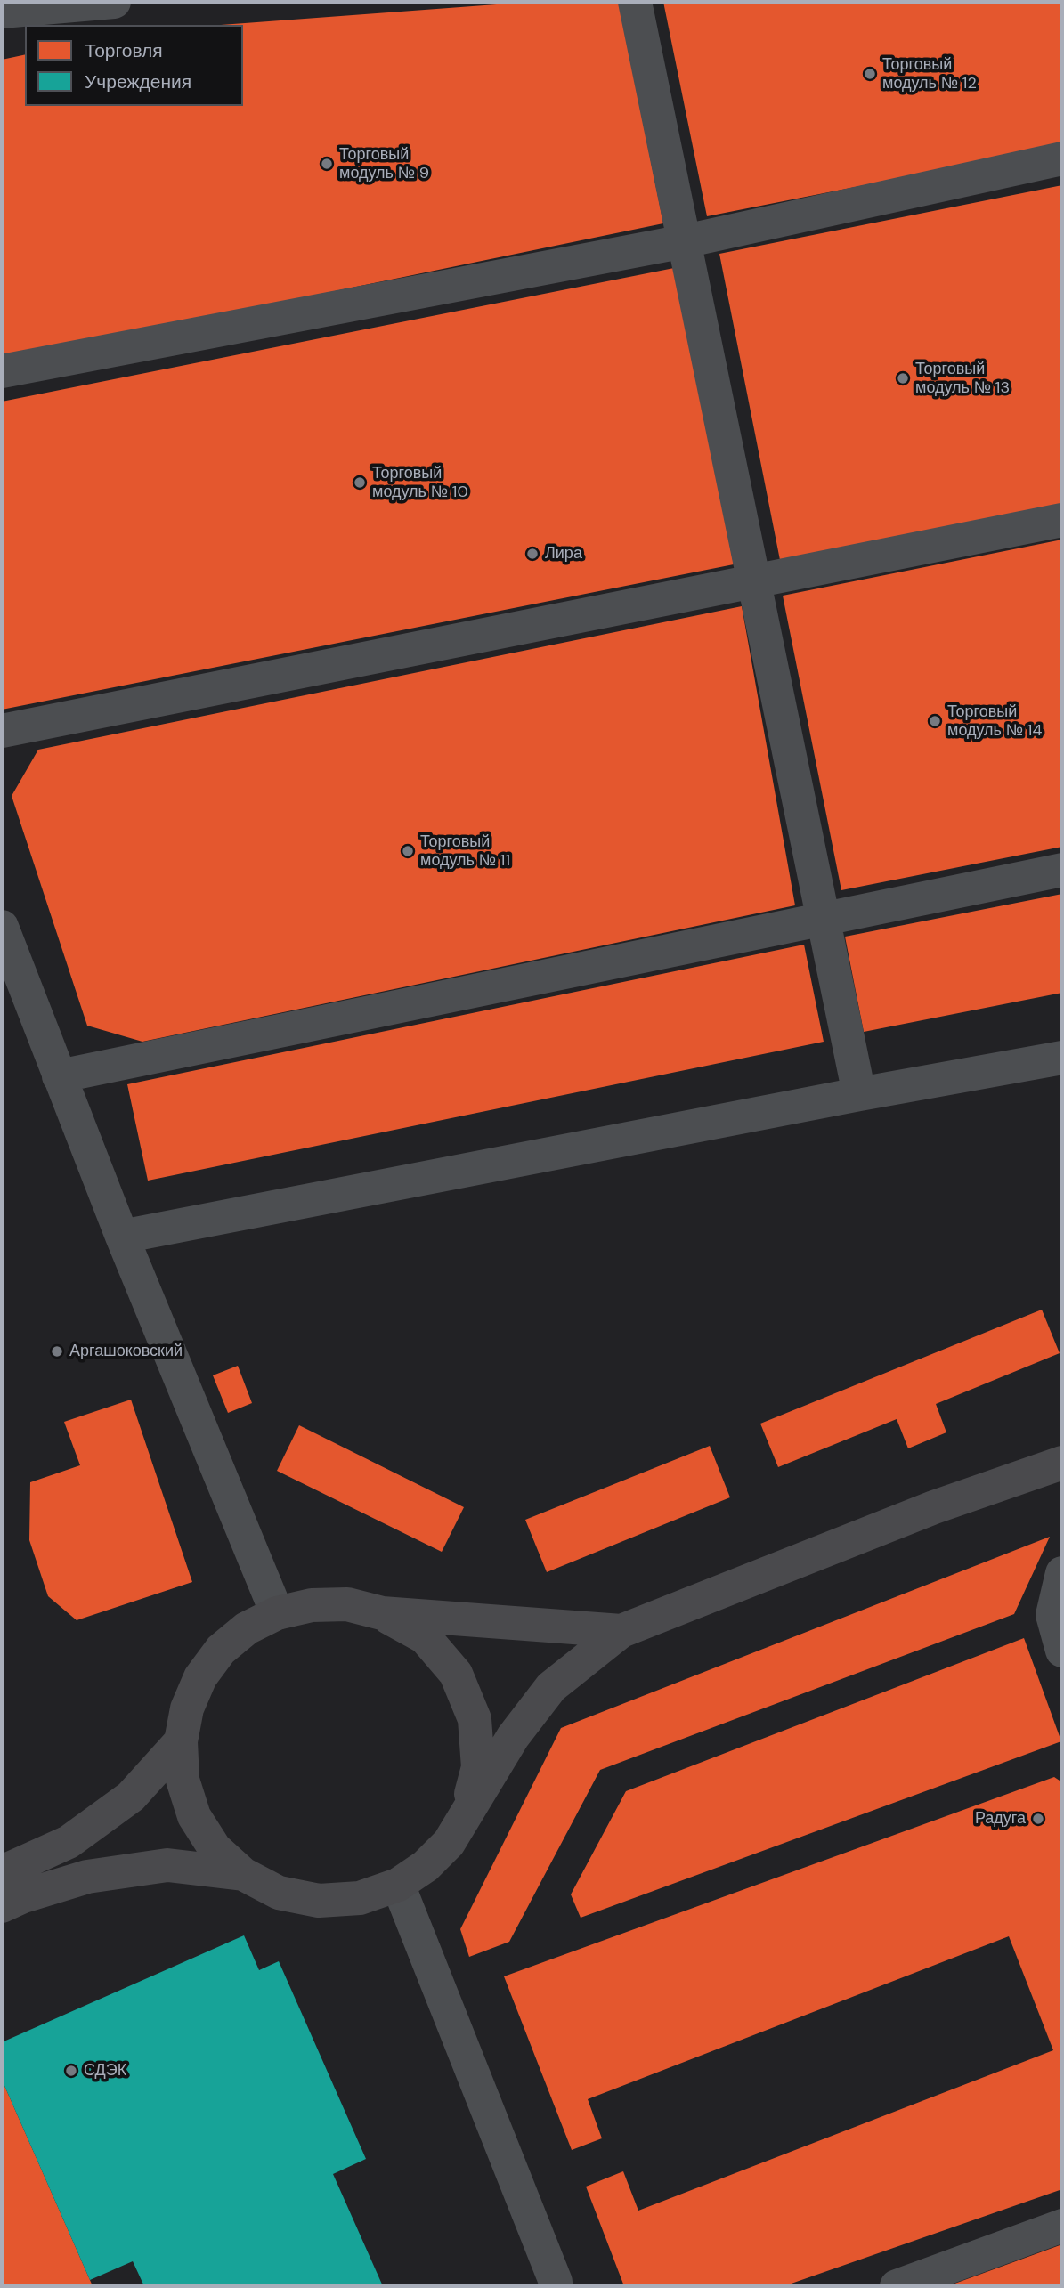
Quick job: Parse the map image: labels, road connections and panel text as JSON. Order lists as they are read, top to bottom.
{
  "places": [
    "Торговый модуль № 12",
    "Торговый модуль № 9",
    "Торговый модуль № 13",
    "Торговый модуль № 10",
    "Лира",
    "Торговый модуль № 14",
    "Торговый модуль № 11",
    "Аргашоковский",
    "Радуга",
    "СДЭК"
  ],
  "legend": ["Торговля", "Учреждения"]
}
